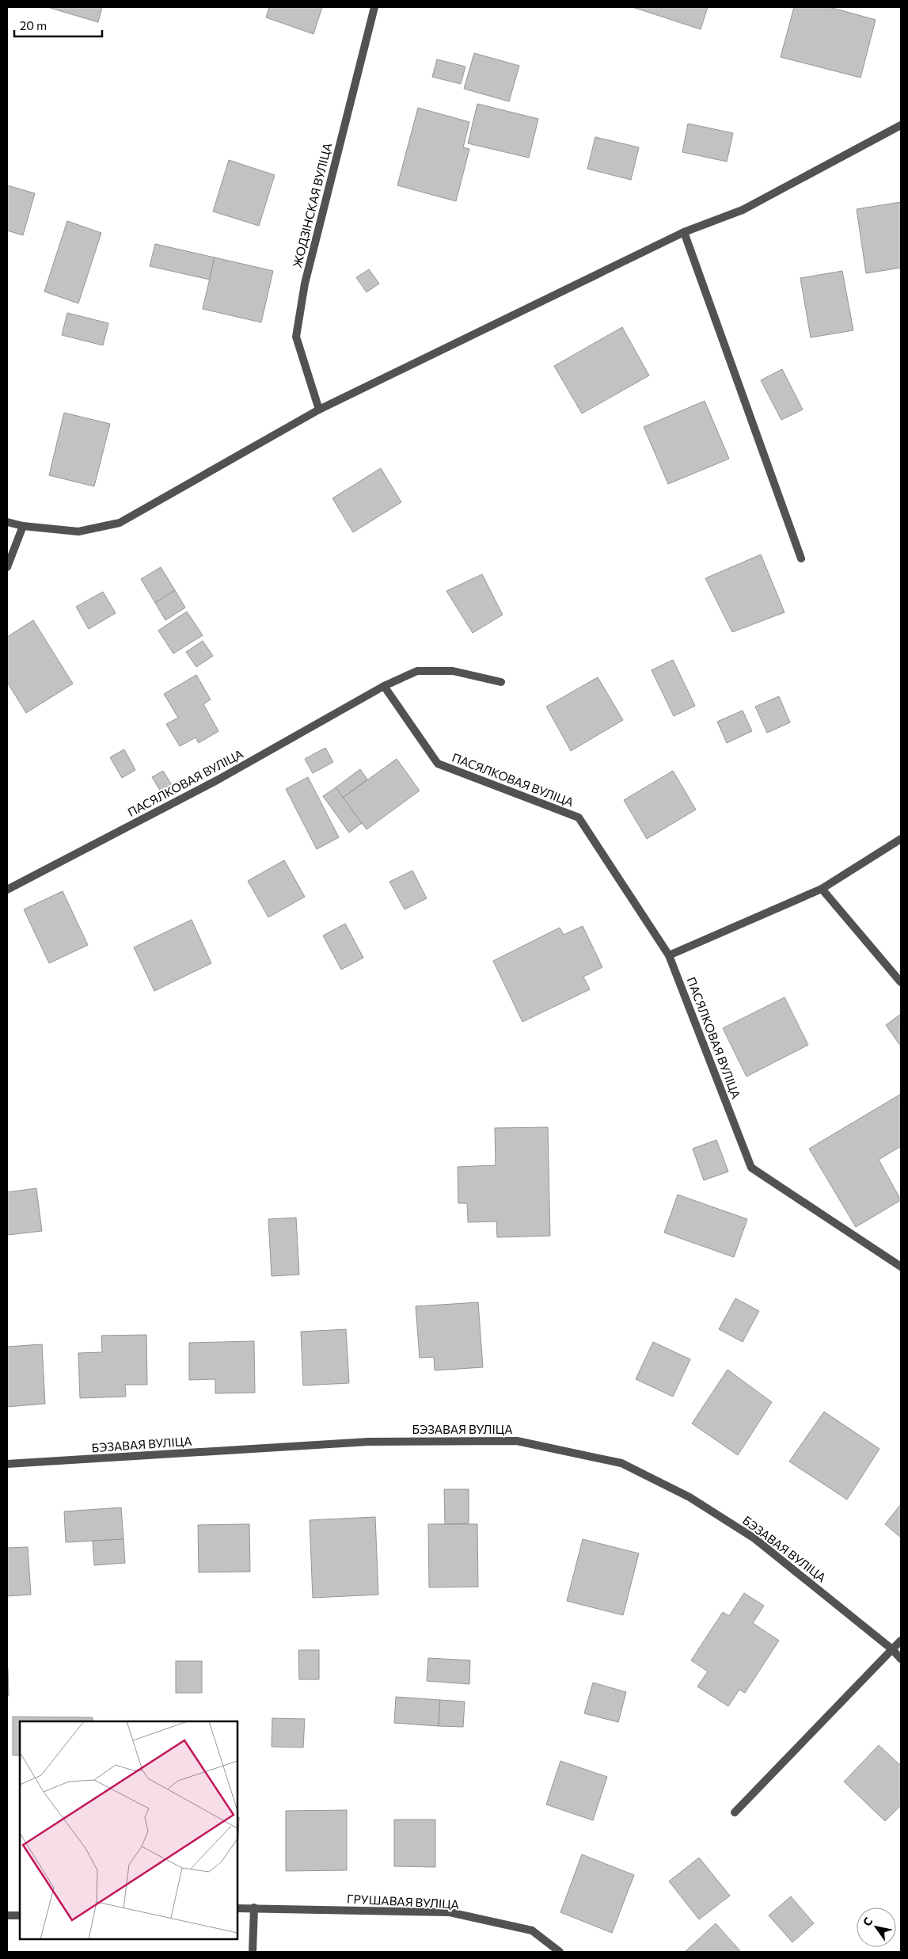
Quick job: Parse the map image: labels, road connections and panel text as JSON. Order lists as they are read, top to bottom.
{
  "streets": {
    "street": [
      "ЖОДЗІНСКАЯ ВУЛІЦА",
      "ПАСЯЛКОВАЯ ВУЛІЦА",
      "БЭЗАВАЯ ВУЛІЦА",
      "ГРУШАВАЯ ВУЛІЦА"
    ]
  },
  "scale_bar": "20 m",
  "north": "top left"
}
